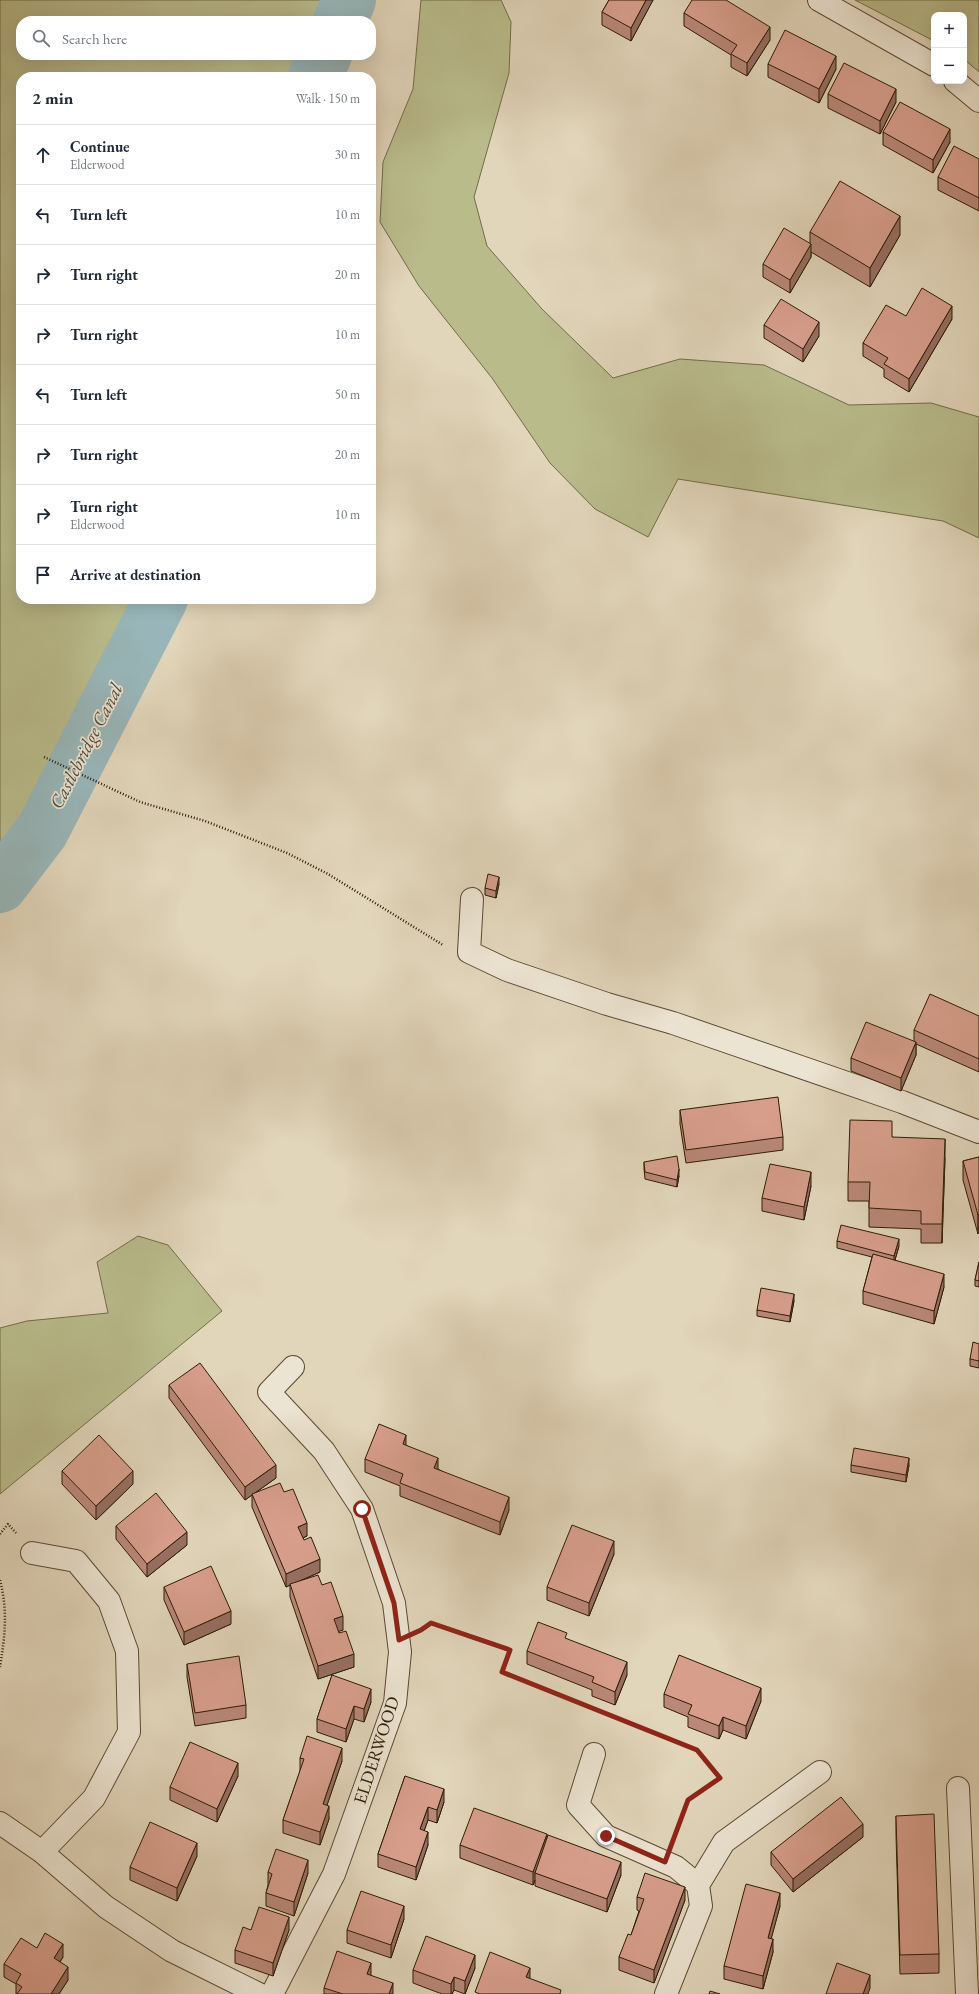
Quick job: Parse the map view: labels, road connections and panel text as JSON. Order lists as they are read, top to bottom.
{
  "streets": {
    "street": ["ELDERWOOD"]
  },
  "water": ["Castlebridge Canal"],
  "page": {
    "map_buttons": ["+", "−"],
    "search": "Search here",
    "heading": ["2 min", "Walk · 150 m"],
    "list": [
      ["Continue", "Elderwood", "30 m"],
      ["Turn left", "10 m"],
      ["Turn right", "20 m"],
      ["Turn right", "10 m"],
      ["Turn left", "50 m"],
      ["Turn right", "20 m"],
      ["Turn right", "Elderwood", "10 m"],
      "Arrive at destination"
    ]
  }
}
